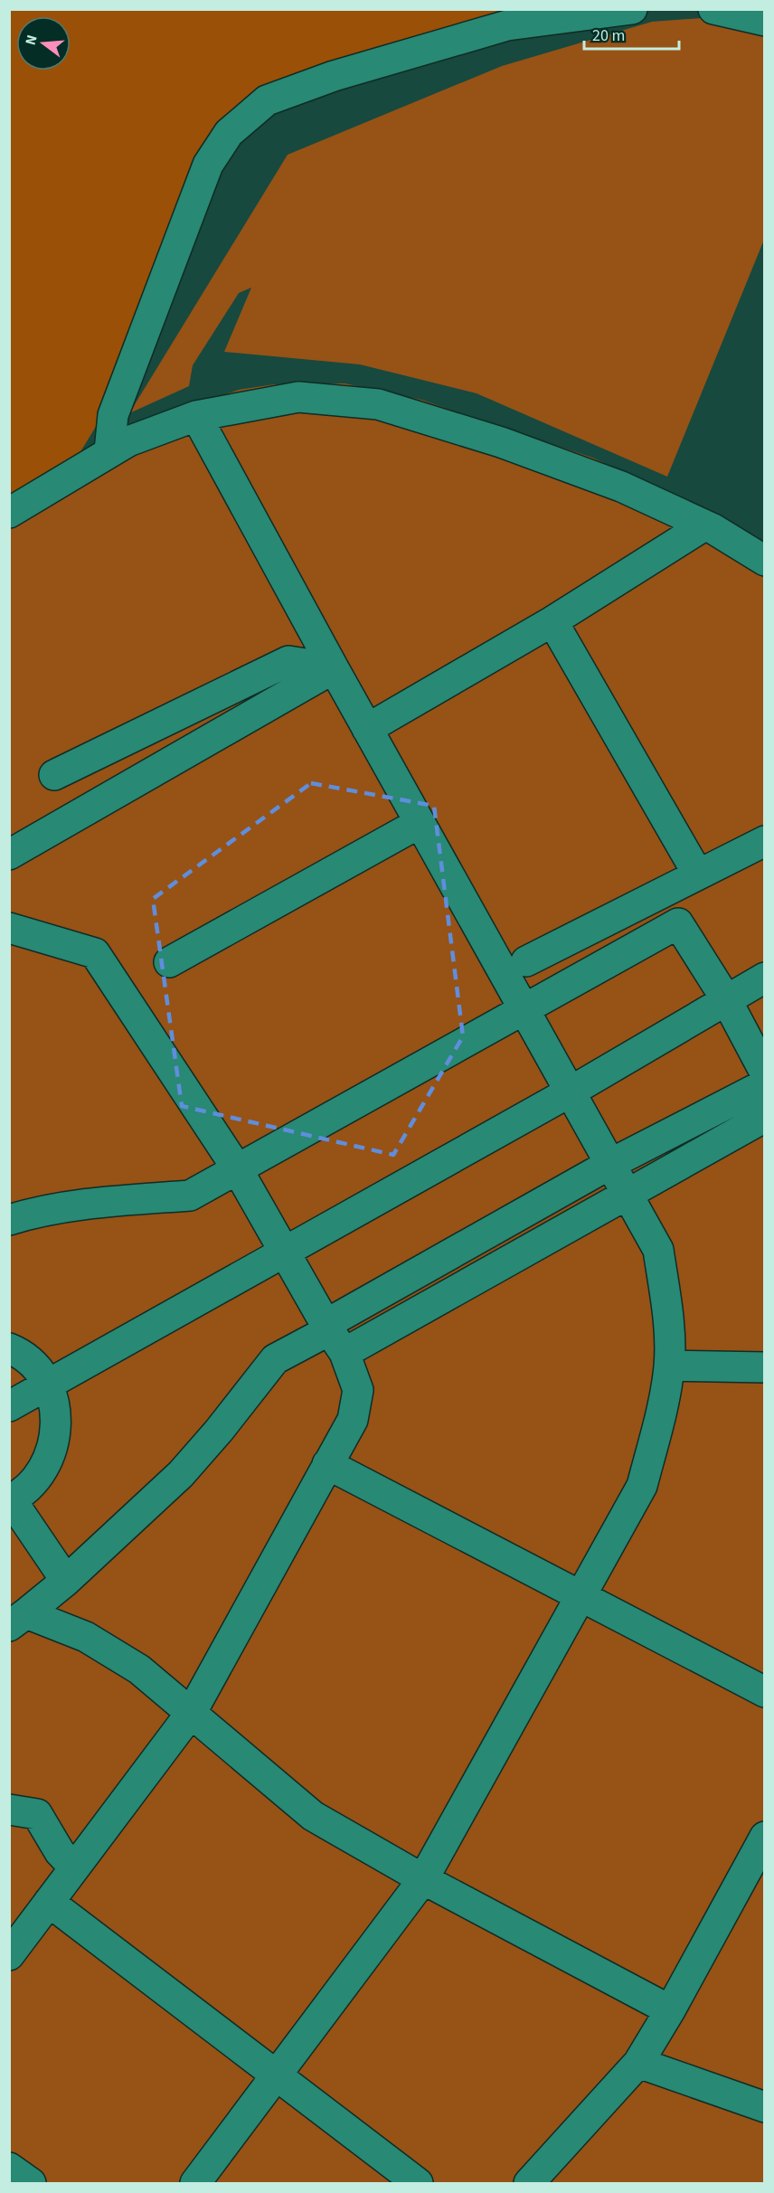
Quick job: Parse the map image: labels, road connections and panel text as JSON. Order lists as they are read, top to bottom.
{
  "scale_bar": "20 m",
  "north": "left"
}
